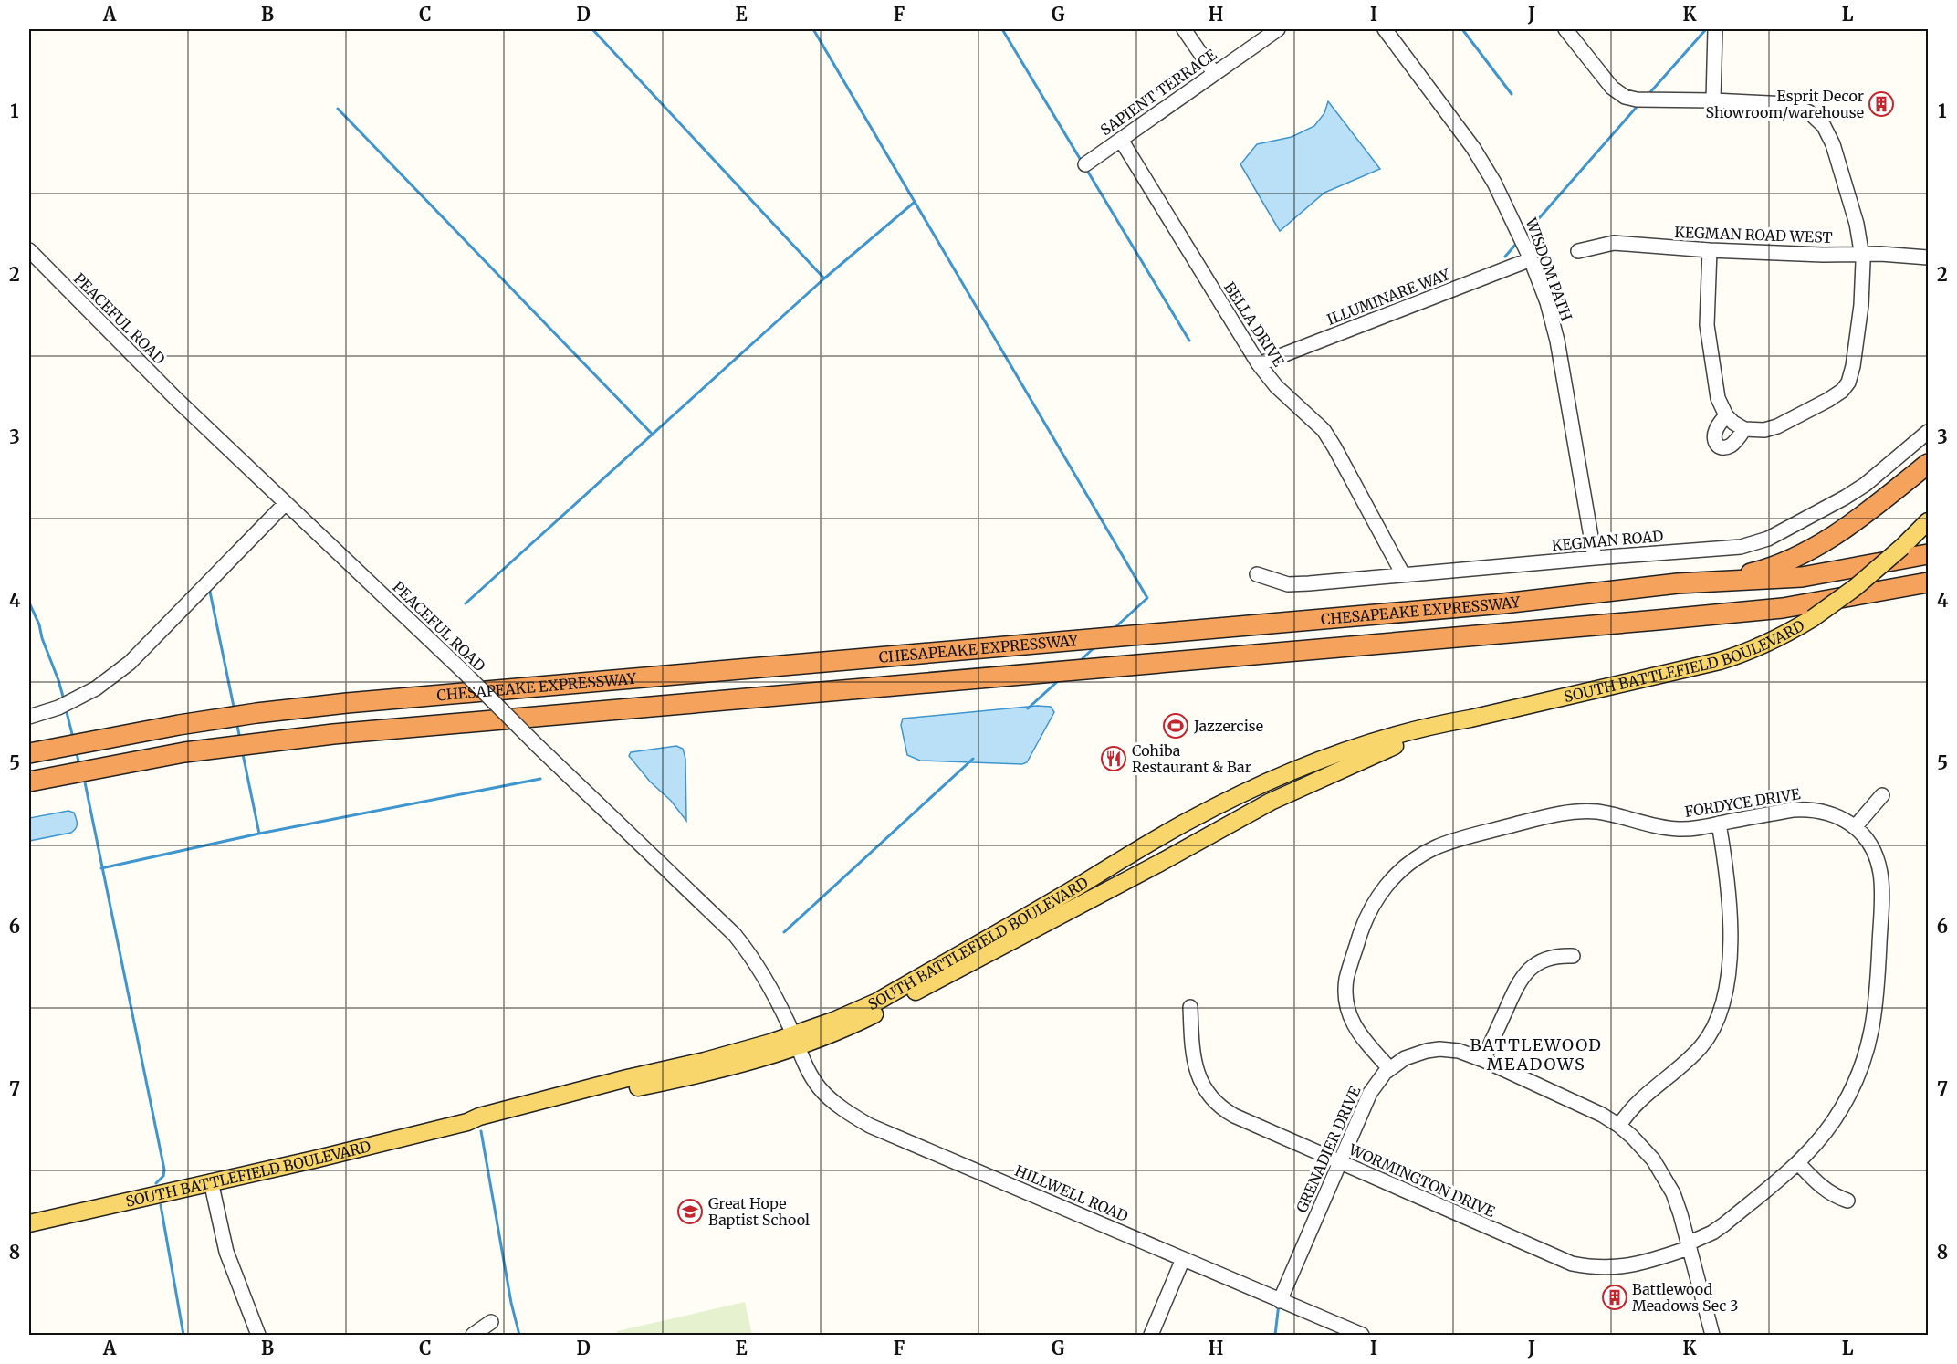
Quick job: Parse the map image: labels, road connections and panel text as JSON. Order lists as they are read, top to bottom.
{
  "streets": {
    "highway": ["CHESAPEAKE EXPRESSWAY"],
    "main road": ["SOUTH BATTLEFIELD BOULEVARD"],
    "street": [
      "SAPIENT TERRACE",
      "KEGMAN ROAD WEST",
      "WISDOM PATH",
      "ILLUMINARE WAY",
      "PEACEFUL ROAD",
      "BELLA DRIVE",
      "KEGMAN ROAD",
      "FORDYCE DRIVE",
      "GRENADIER DRIVE",
      "WORMINGTON DRIVE",
      "HILLWELL ROAD"
    ]
  },
  "crossings": [
    ["SAPIENT TERRACE", "BELLA DRIVE"],
    ["WISDOM PATH", "ILLUMINARE WAY"],
    ["WISDOM PATH", "KEGMAN ROAD"],
    ["ILLUMINARE WAY", "BELLA DRIVE"],
    ["PEACEFUL ROAD", "SOUTH BATTLEFIELD BOULEVARD"],
    ["PEACEFUL ROAD", "HILLWELL ROAD"],
    ["BELLA DRIVE", "KEGMAN ROAD"],
    ["SOUTH BATTLEFIELD BOULEVARD", "HILLWELL ROAD"],
    ["FORDYCE DRIVE", "GRENADIER DRIVE"],
    ["FORDYCE DRIVE", "WORMINGTON DRIVE"],
    ["GRENADIER DRIVE", "WORMINGTON DRIVE"],
    ["GRENADIER DRIVE", "HILLWELL ROAD"]
  ],
  "districts": ["BATTLEWOOD MEADOWS"],
  "places": {
    "building": ["Esprit Decor Showroom/warehouse", "Battlewood Meadows Sec 3"],
    "sports": ["Jazzercise"],
    "restaurant": ["Cohiba Restaurant & Bar"],
    "school or university": ["Great Hope Baptist School"]
  },
  "grid": {
    "columns": [
      "A",
      "B",
      "C",
      "D",
      "E",
      "F",
      "G",
      "H",
      "I",
      "J",
      "K",
      "L"
    ],
    "rows": [
      "1",
      "2",
      "3",
      "4",
      "5",
      "6",
      "7",
      "8"
    ]
  }
}
